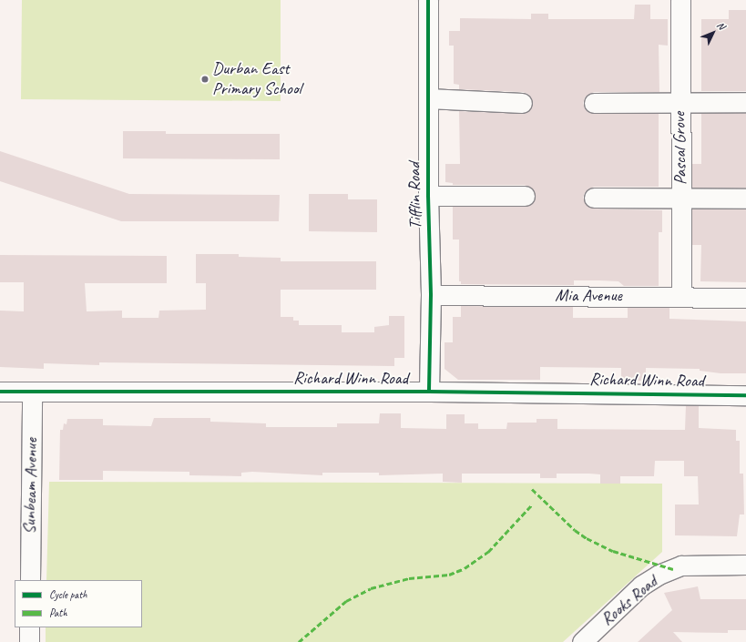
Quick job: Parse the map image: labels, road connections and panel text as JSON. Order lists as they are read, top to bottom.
{
  "streets": {
    "street": [
      "Pascal Grove",
      "Tifflin Road",
      "Mia Avenue",
      "Richard Winn Road",
      "Sunbeam Avenue",
      "Rooks Road"
    ]
  },
  "crossings": [
    ["Pascal Grove", "Mia Avenue"],
    ["Tifflin Road", "Mia Avenue"],
    ["Tifflin Road", "Richard Winn Road"],
    ["Richard Winn Road", "Sunbeam Avenue"]
  ],
  "places": ["Durban East Primary School"],
  "legend": ["Cycle path", "Path"],
  "north": "top right"
}
